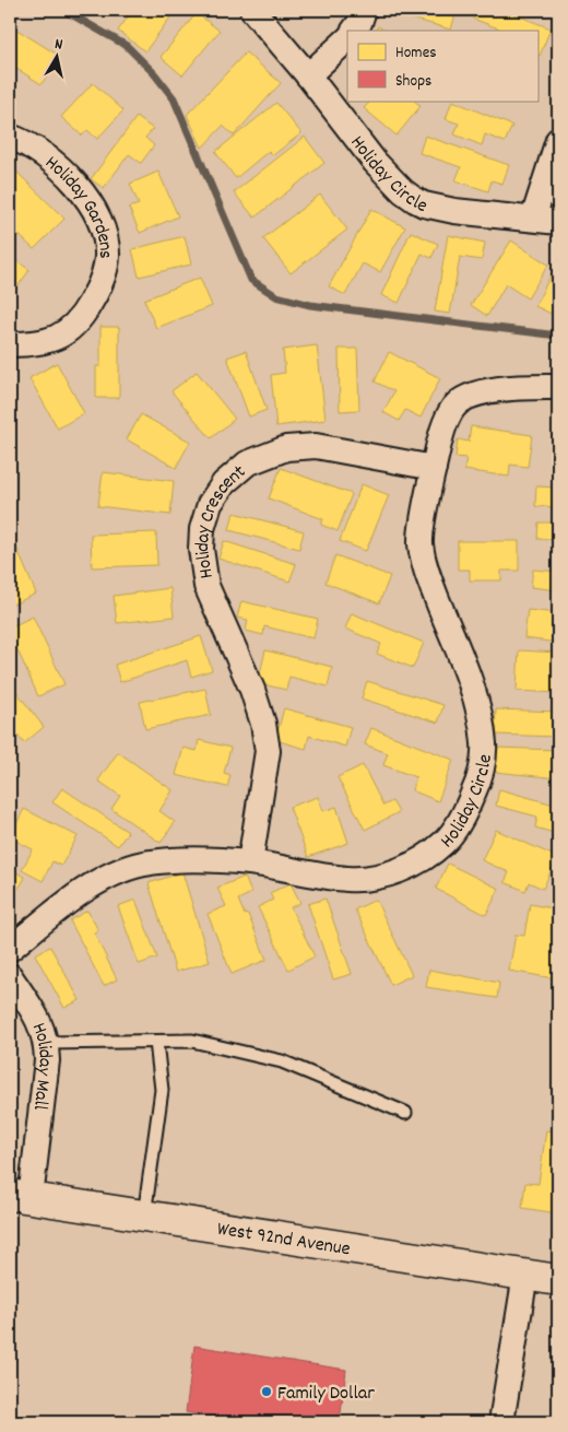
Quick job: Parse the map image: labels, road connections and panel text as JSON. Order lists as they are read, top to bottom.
{
  "streets": {
    "main road": ["West 92nd Avenue"],
    "street": [
      "Holiday Circle",
      "Holiday Gardens",
      "Holiday Crescent",
      "Holiday Mall"
    ]
  },
  "crossings": [
    ["Holiday Circle", "Holiday Crescent"],
    ["Holiday Mall", "West 92nd Avenue"]
  ],
  "places": ["Family Dollar"],
  "legend": ["Homes", "Shops"],
  "north": "top"
}
